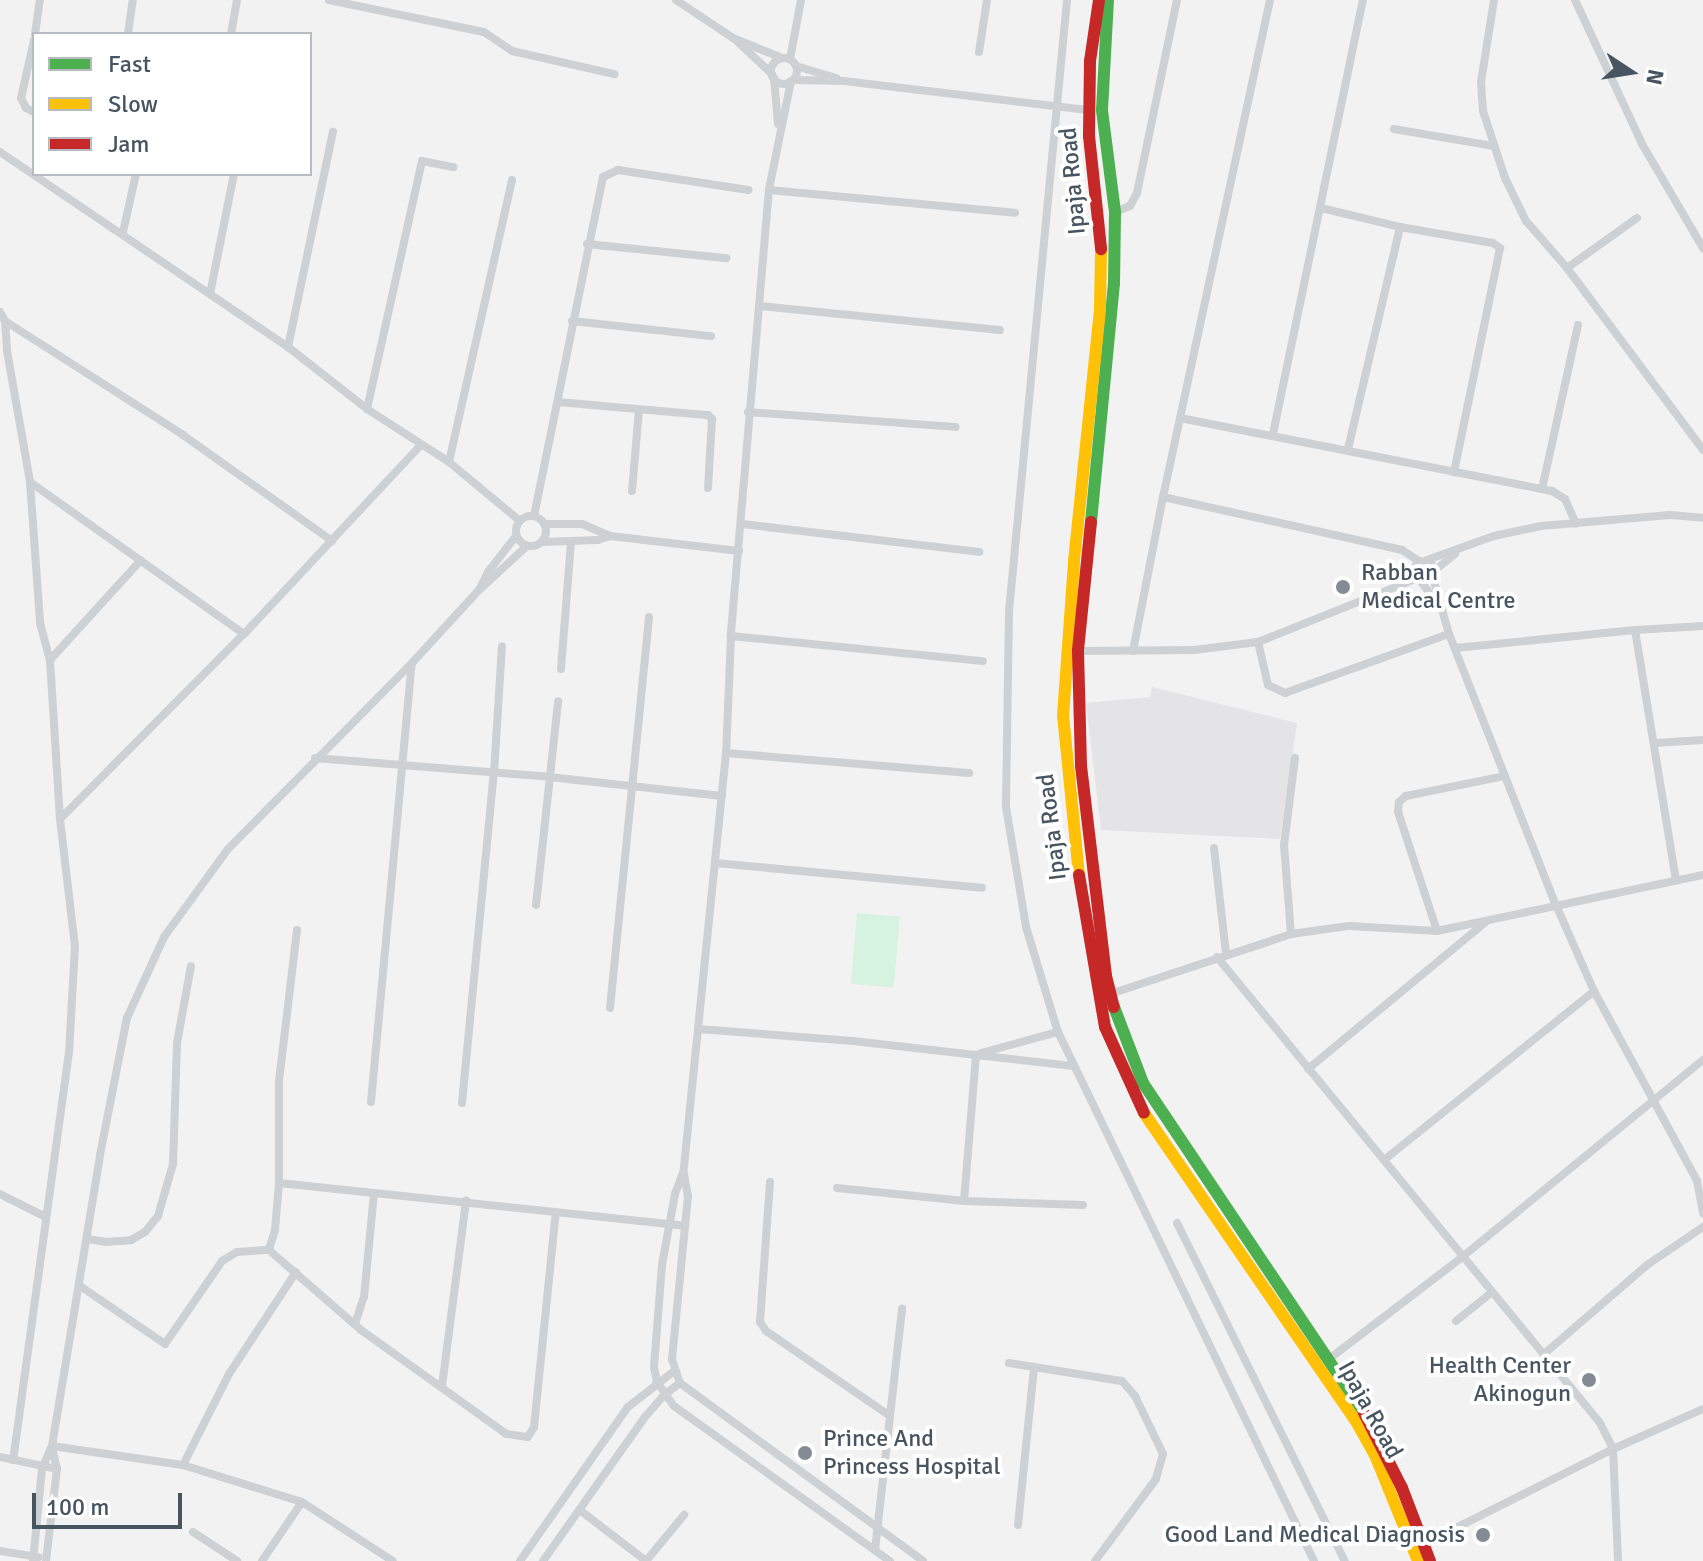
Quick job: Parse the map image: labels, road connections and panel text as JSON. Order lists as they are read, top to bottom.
{
  "streets": {
    "main road": ["Ipaja Road"]
  },
  "places": [
    "Rabban Medical Centre",
    "Health Center Akinogun",
    "Prince And Princess Hospital",
    "Good Land Medical Diagnosis"
  ],
  "legend": ["Fast", "Slow", "Jam"],
  "scale_bar": "100 m",
  "north": "right"
}
